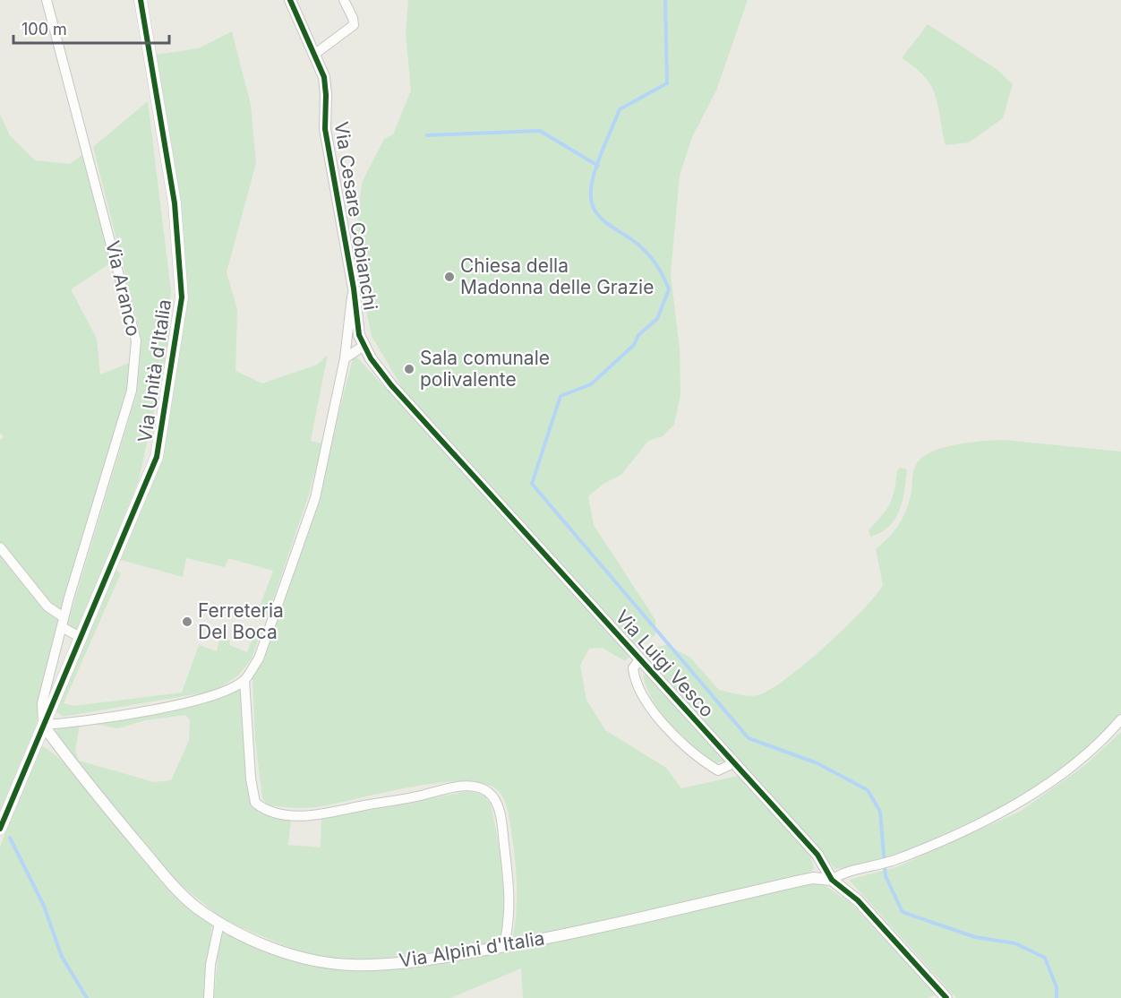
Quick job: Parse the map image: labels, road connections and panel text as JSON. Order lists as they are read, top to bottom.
{
  "streets": {
    "main road": ["Via Unità d'Italia"],
    "street": [
      "Via Cesare Cobianchi",
      "Via Aranco",
      "Via Luigi Vesco",
      "Via Alpini d'Italia"
    ]
  },
  "crossings": [
    ["Via Cesare Cobianchi", "Via Luigi Vesco"],
    ["Via Aranco", "Via Unità d'Italia"],
    ["Via Aranco", "Via Alpini d'Italia"],
    ["Via Unità d'Italia", "Via Alpini d'Italia"],
    ["Via Luigi Vesco", "Via Alpini d'Italia"]
  ],
  "places": ["Chiesa della Madonna delle Grazie", "Sala comunale polivalente", "Ferreteria Del Boca"],
  "scale_bar": "100 m"
}
